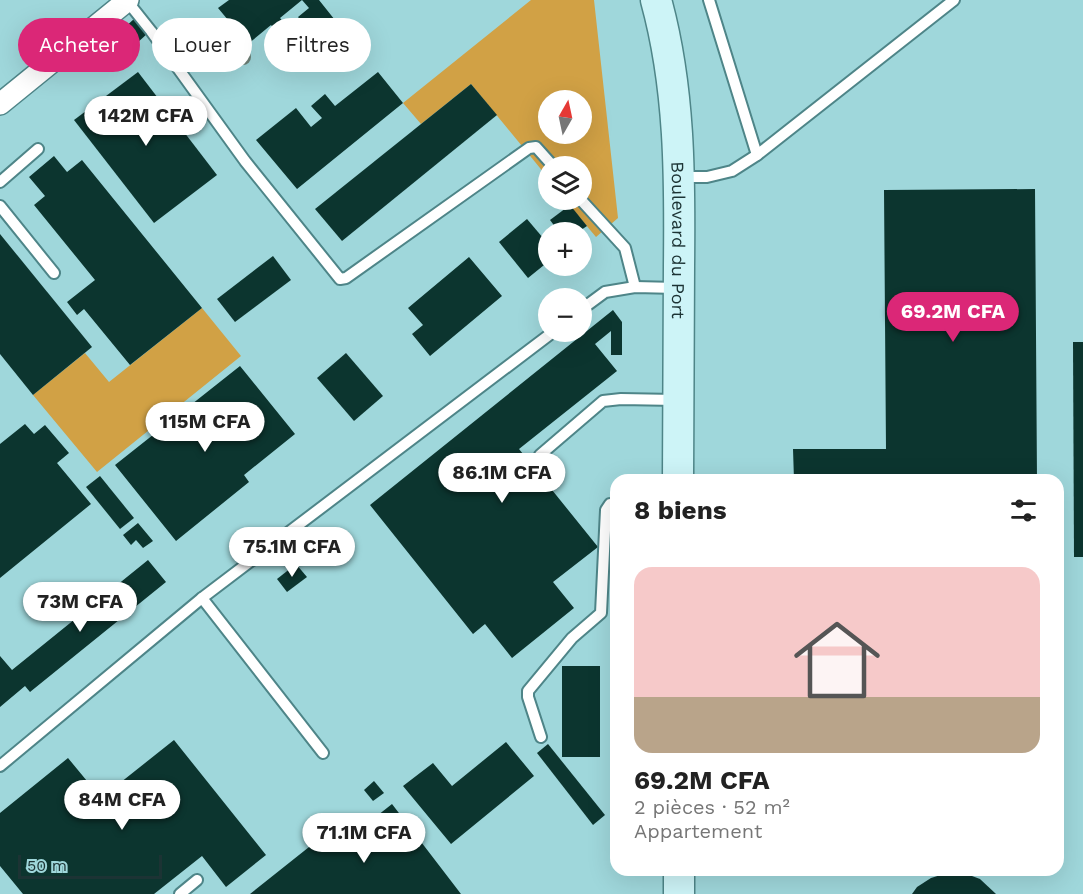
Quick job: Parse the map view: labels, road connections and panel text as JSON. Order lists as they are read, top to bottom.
{
  "streets": {
    "main road": ["Boulevard du Port"]
  },
  "scale_bar": "50 m",
  "north": "top",
  "page": {
    "chip": ["Acheter", "Louer", "Filtres"],
    "map_buttons": ["+", "−"],
    "price": [
      "142M CFA",
      "69.2M CFA",
      "115M CFA",
      "86.1M CFA",
      "75.1M CFA",
      "73M CFA",
      "84M CFA",
      "71.1M CFA"
    ],
    "heading": "8 biens",
    "list": [
      {
        "name": "69.2M CFA",
        "note": "2 pièces · 52 m² · Appartement"
      }
    ],
    "scale": "50 m"
  }
}
